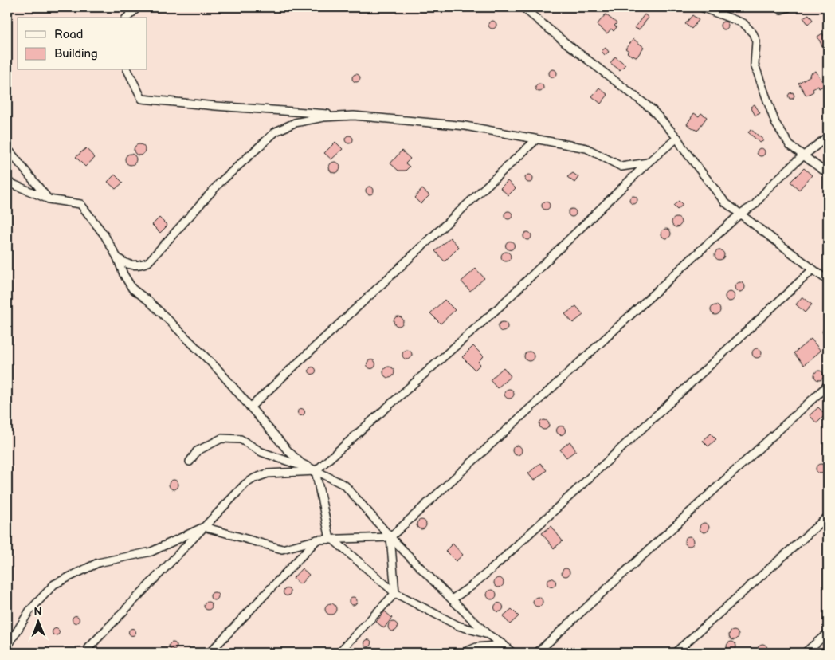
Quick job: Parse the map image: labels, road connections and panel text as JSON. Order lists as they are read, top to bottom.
{
  "legend": ["Road", "Building"],
  "north": "top"
}
